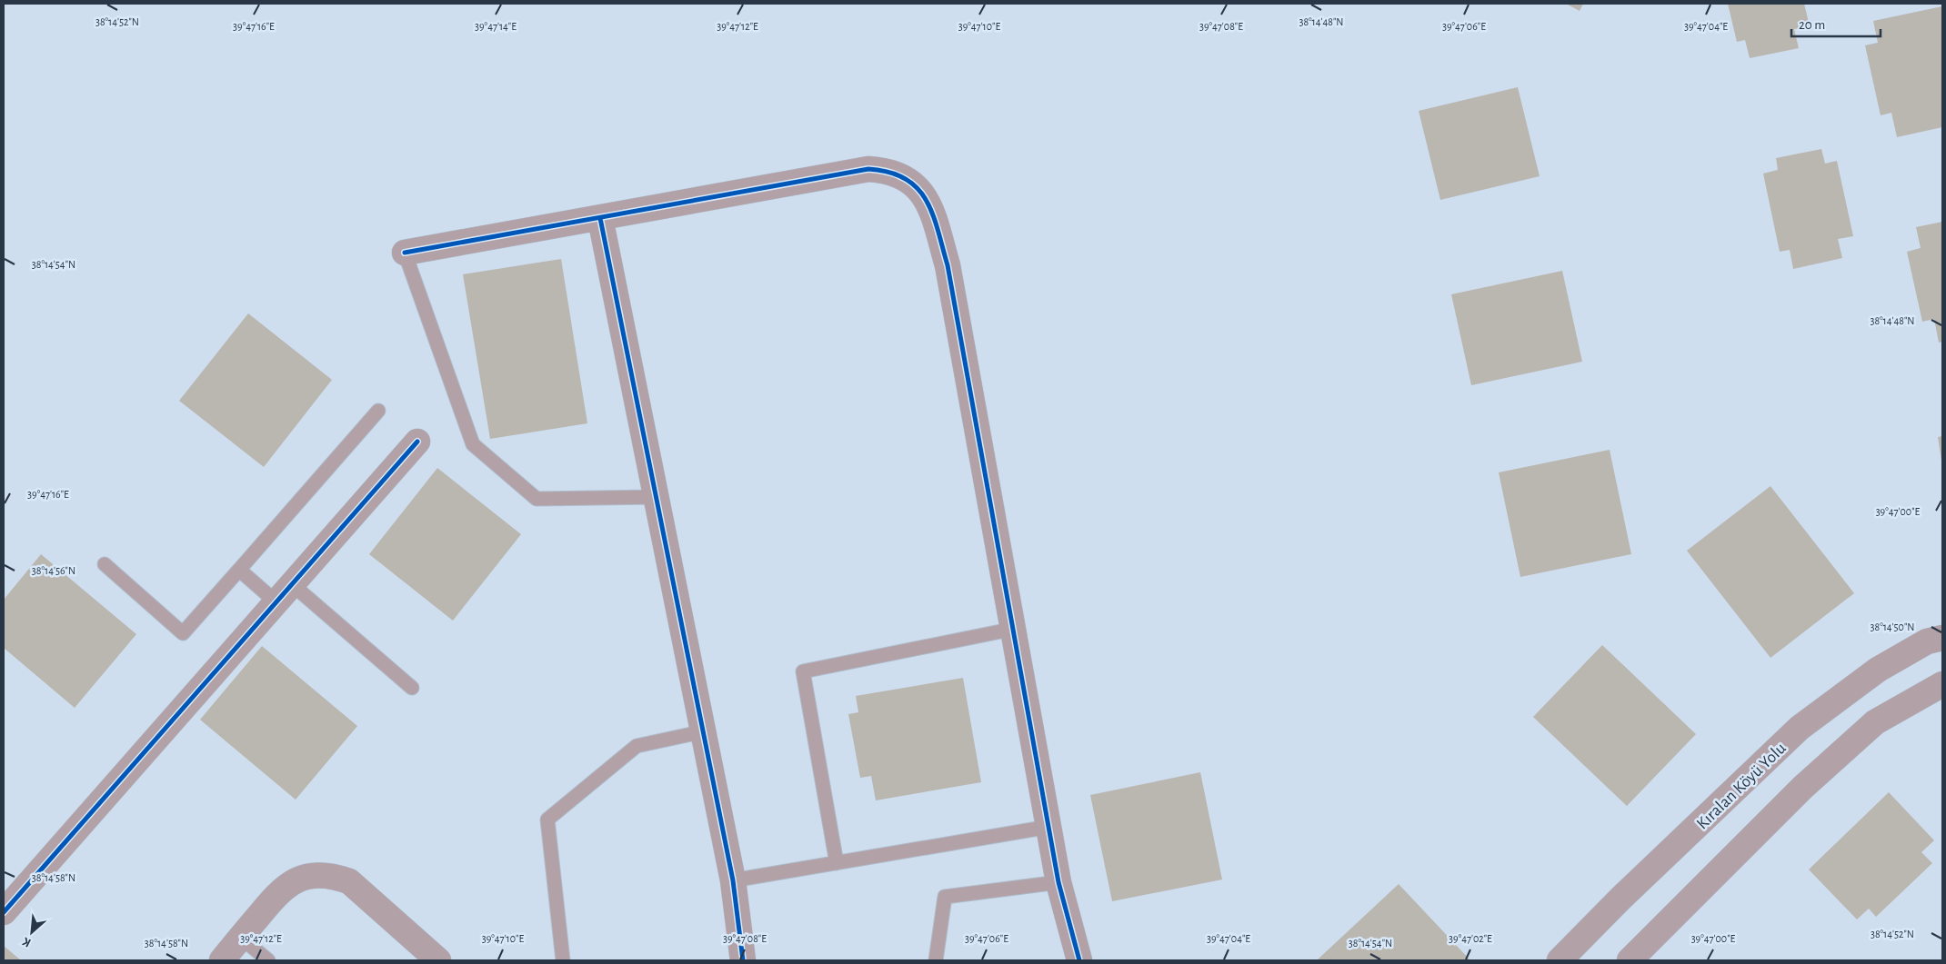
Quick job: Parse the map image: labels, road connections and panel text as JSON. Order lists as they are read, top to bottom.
{
  "streets": {
    "street": ["Kıralan Köyü Yolu"]
  },
  "scale_bar": "20 m",
  "north": "bottom left",
  "coordinates": [
    "38°14'52\"N",
    "38°14'48\"N",
    "39°47'16\"E",
    "39°47'14\"E",
    "39°47'12\"E",
    "39°47'10\"E",
    "39°47'08\"E",
    "39°47'06\"E",
    "39°47'04\"E",
    "38°14'54\"N",
    "39°47'00\"E",
    "38°14'56\"N",
    "38°14'50\"N",
    "38°14'58\"N",
    "39°47'02\"E"
  ]
}
